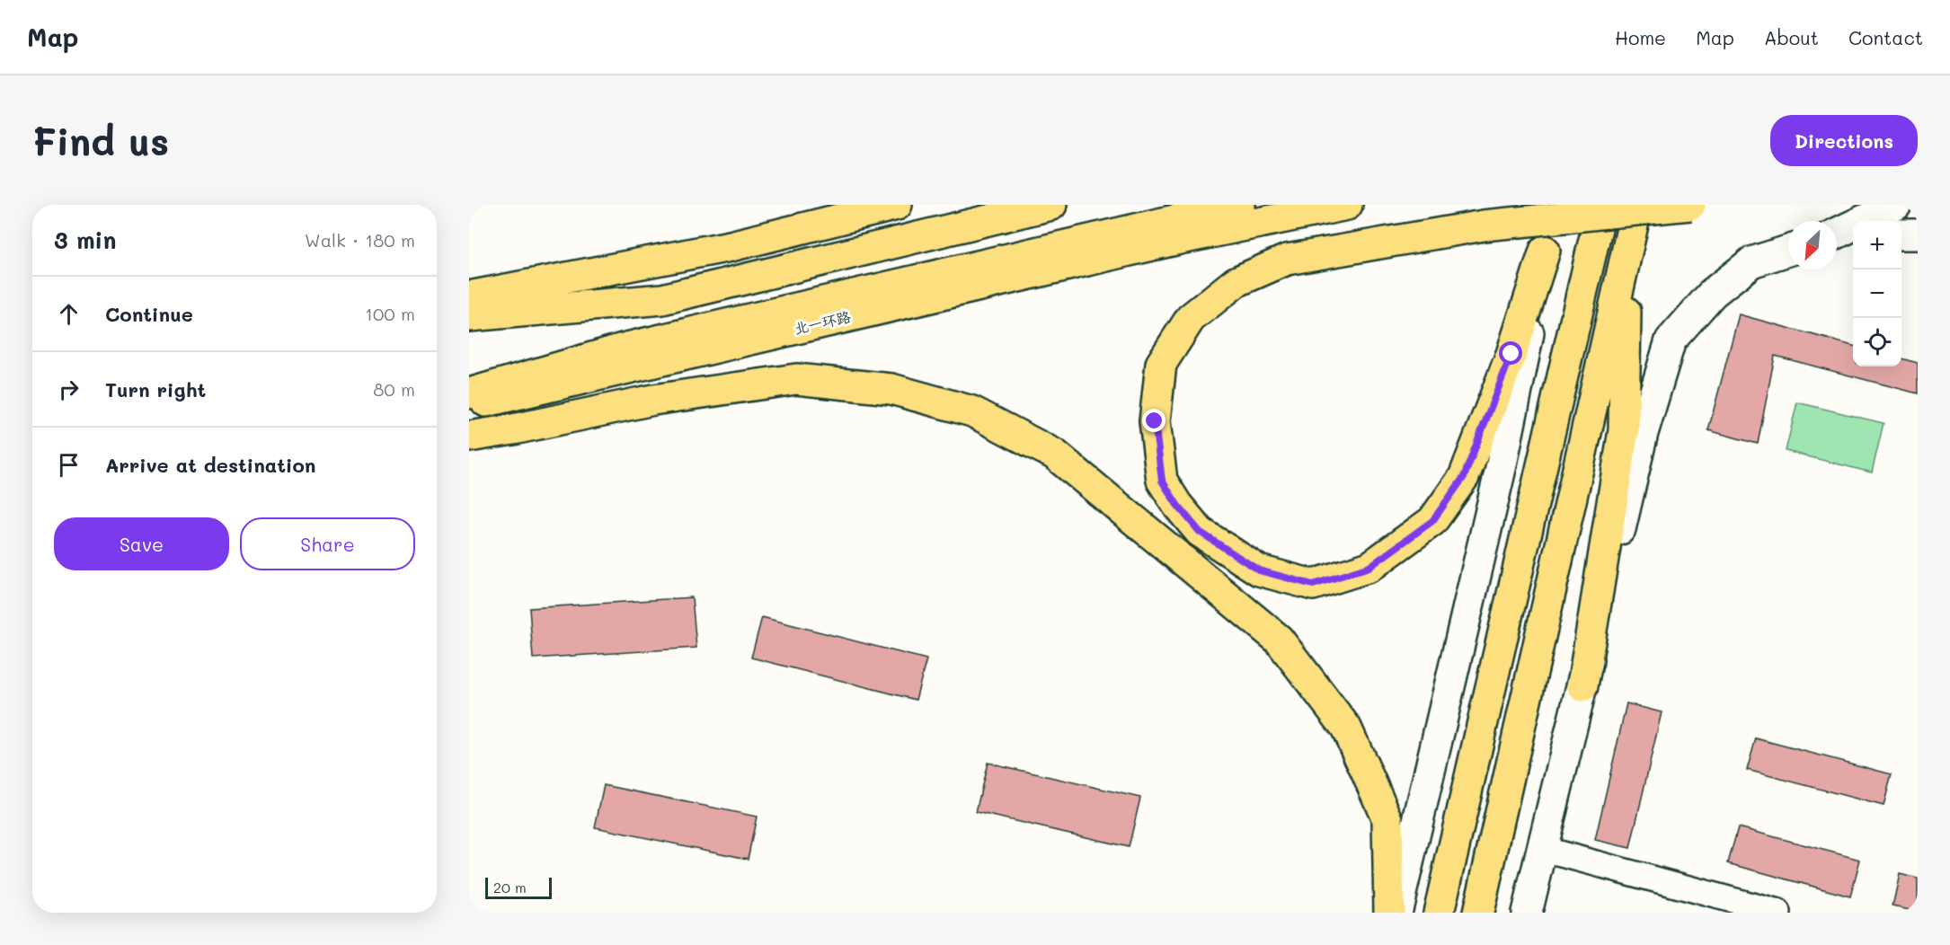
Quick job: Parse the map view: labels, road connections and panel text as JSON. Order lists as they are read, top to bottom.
{
  "streets": {
    "main road": ["北一环路"]
  },
  "scale_bar": "20 m",
  "north": "bottom left",
  "page": {
    "header": "Map",
    "nav": [
      "Home",
      "Map",
      "About",
      "Contact"
    ],
    "buttons": [
      "Directions",
      ["Save", "Share"]
    ],
    "title": "Find us",
    "heading": ["3 min", "Walk · 180 m"],
    "map_buttons": ["+", "−"],
    "list": [
      ["Continue", "100 m"],
      ["Turn right", "80 m"],
      "Arrive at destination"
    ],
    "scale": "20 m"
  }
}
